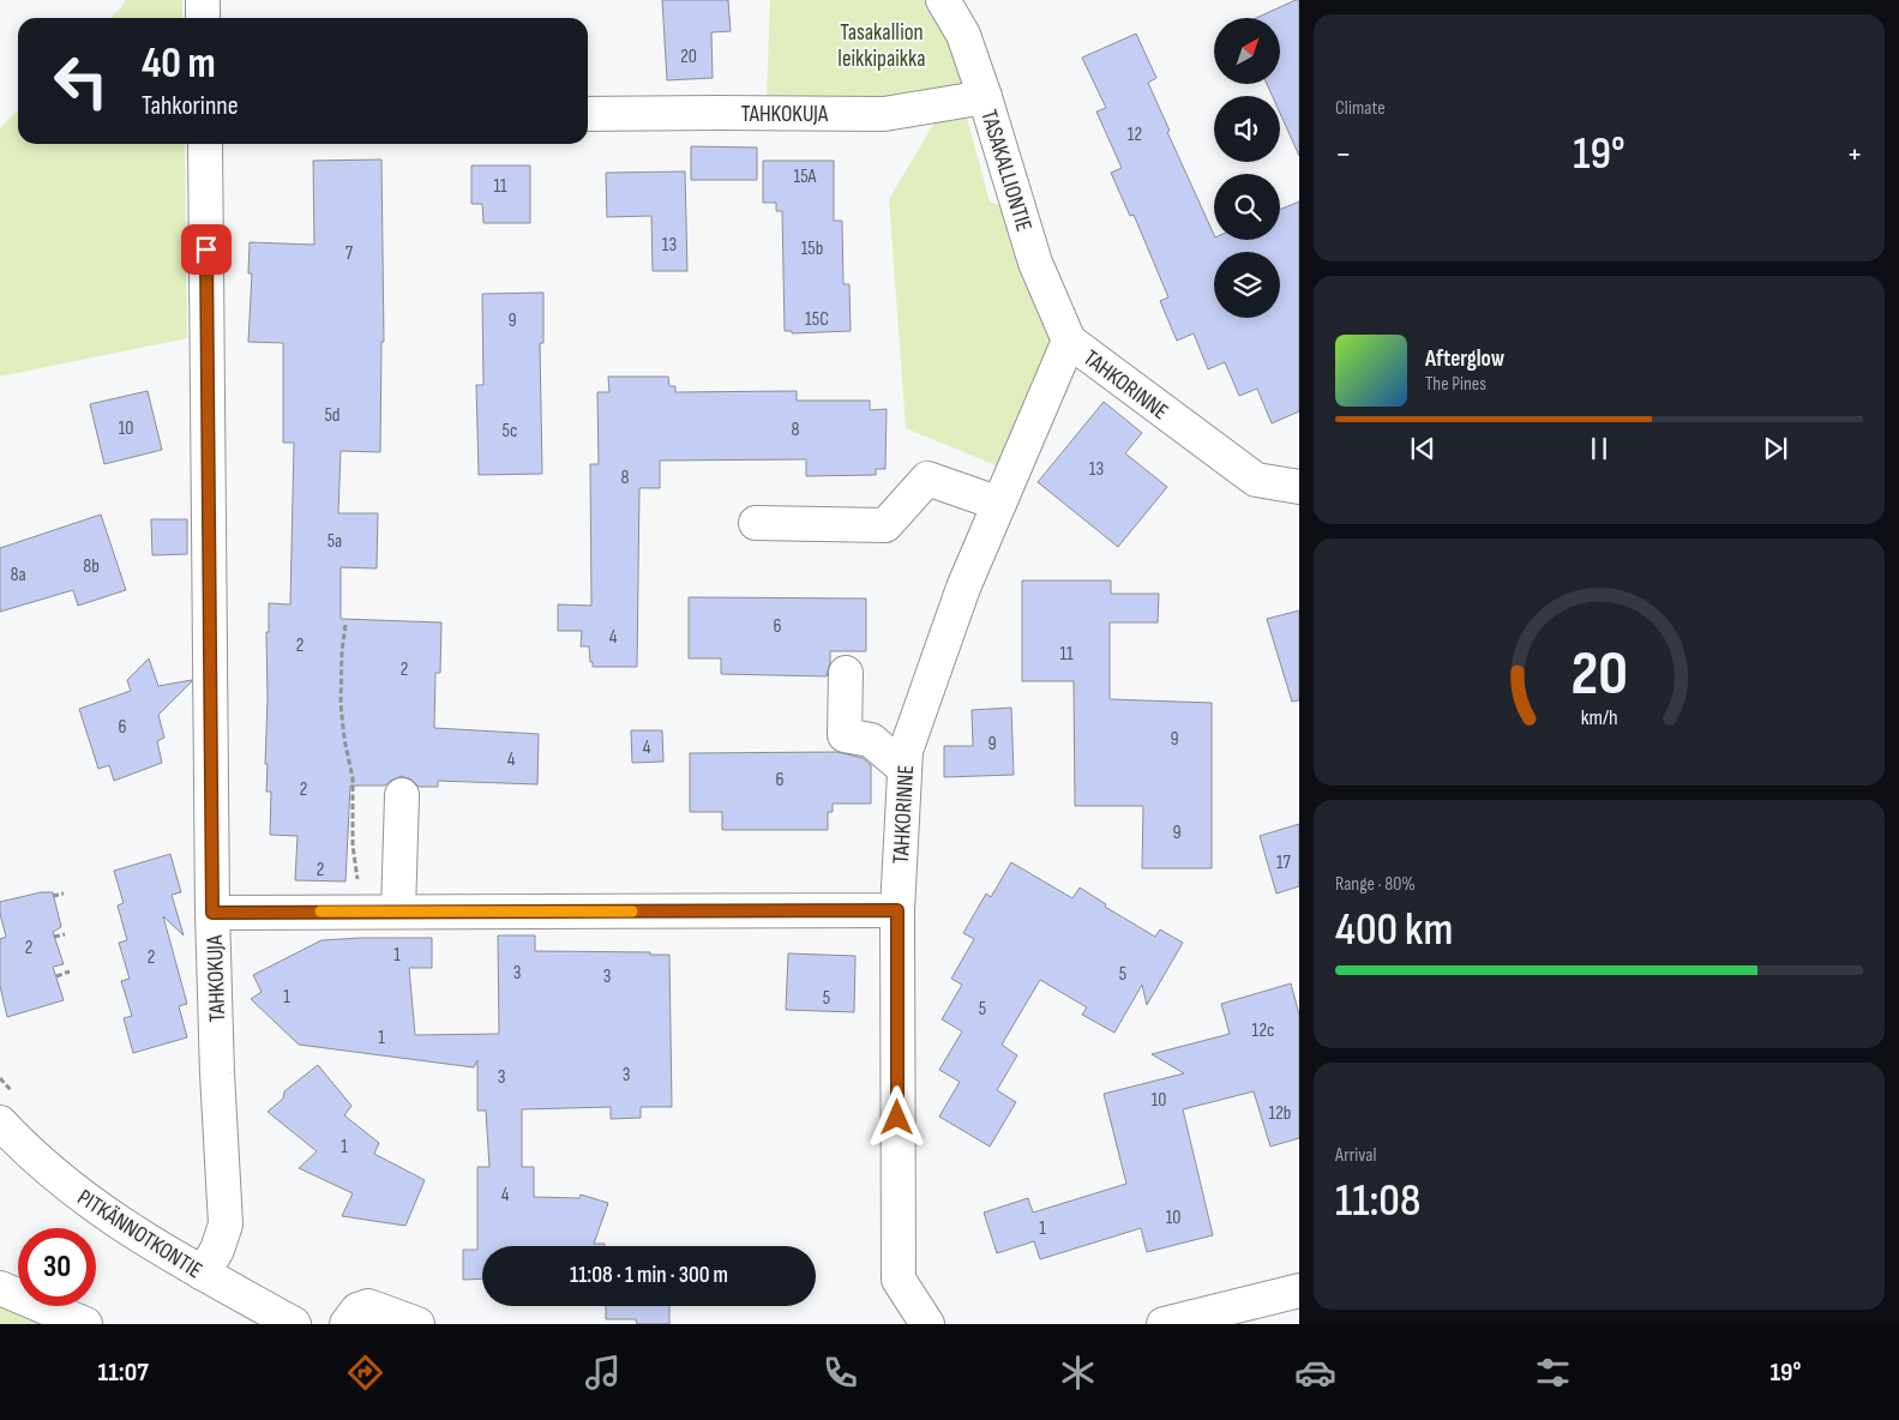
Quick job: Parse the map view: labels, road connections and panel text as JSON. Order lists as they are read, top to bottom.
{
  "streets": {
    "street": [
      "TAHKOKUJA",
      "TASAKALLIONTIE",
      "TAHKORINNE",
      "PITKÄNNOTKONTIE"
    ]
  },
  "crossings": [
    ["TAHKOKUJA", "TASAKALLIONTIE"],
    ["TAHKOKUJA", "PITKÄNNOTKONTIE"],
    ["TASAKALLIONTIE", "TAHKORINNE"]
  ],
  "parks": ["Tasakallion leikkipaikka"],
  "house_numbers": [
    "20",
    "12",
    "15A",
    "11",
    "13",
    "15b",
    "7",
    "15C",
    "9",
    "5d",
    "10",
    "8",
    "5c",
    "13",
    "8",
    "5a",
    "8b",
    "8a",
    "6",
    "4",
    "2",
    "11",
    "2",
    "6",
    "9",
    "9",
    "4",
    "4",
    "6",
    "2",
    "9",
    "17",
    "2",
    "2",
    "1",
    "2",
    "3",
    "5",
    "3",
    "1",
    "5",
    "5",
    "12c",
    "1",
    "3",
    "3",
    "10",
    "12b",
    "1",
    "4",
    "10",
    "1"
  ],
  "north": "top right",
  "page": {
    "tile": [
      "Climate",
      ["Range · 80%", "400 km"],
      ["Arrival", "11:08"]
    ],
    "turn": ["40 m", "Tahkorinne"],
    "heat": ["−", "19°", "+"],
    "song": ["Afterglow", "The Pines"],
    "limit": "30",
    "trip": "11:08 · 1 min · 300 m",
    "tabs": ["11:07", "19°"],
    "gauge": ["20", "km/h"]
  }
}
